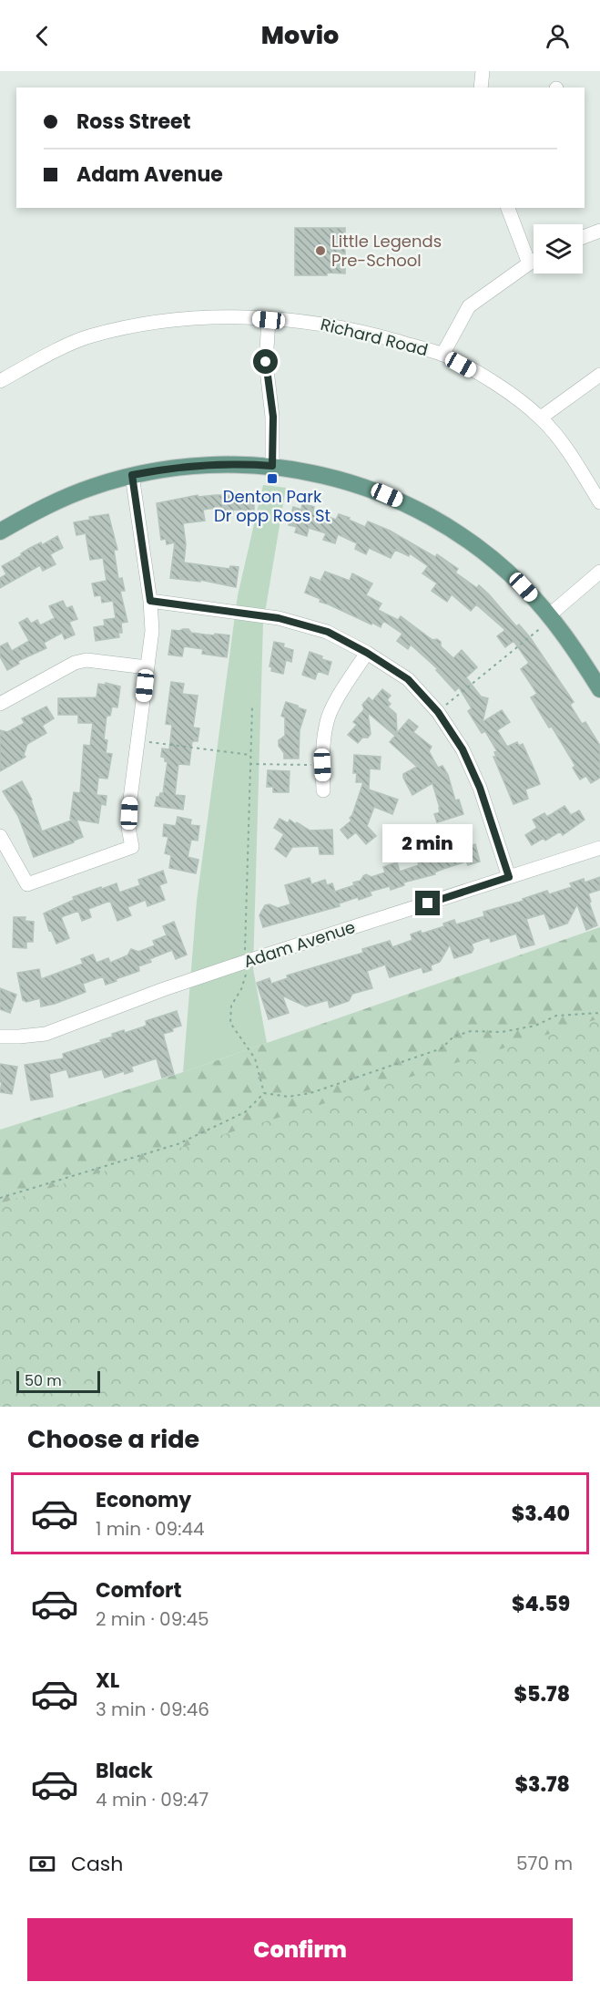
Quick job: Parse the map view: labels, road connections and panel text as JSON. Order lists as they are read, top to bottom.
{
  "streets": {
    "street": ["Richard Road", "Adam Avenue"]
  },
  "places": {
    "other": ["Little Legends Pre-School"],
    "transit": ["Denton Park Dr opp Ross St"]
  },
  "scale_bar": "50 m",
  "page": {
    "header": "Movio",
    "banner": ["Ross Street", "Adam Avenue"],
    "bubble": "2 min",
    "scale": "50 m",
    "heading": "Choose a ride",
    "list": [
      {
        "name": "Economy",
        "note": "1 min · 09:44",
        "value": "$3.40"
      },
      {
        "name": "Comfort",
        "note": "2 min · 09:45",
        "value": "$4.59"
      },
      {
        "name": "XL",
        "note": "3 min · 09:46",
        "value": "$5.78"
      },
      {
        "name": "Black",
        "note": "4 min · 09:47",
        "value": "$3.78"
      }
    ],
    "pay": ["Cash", "570 m"],
    "buttons": "Confirm"
  }
}
